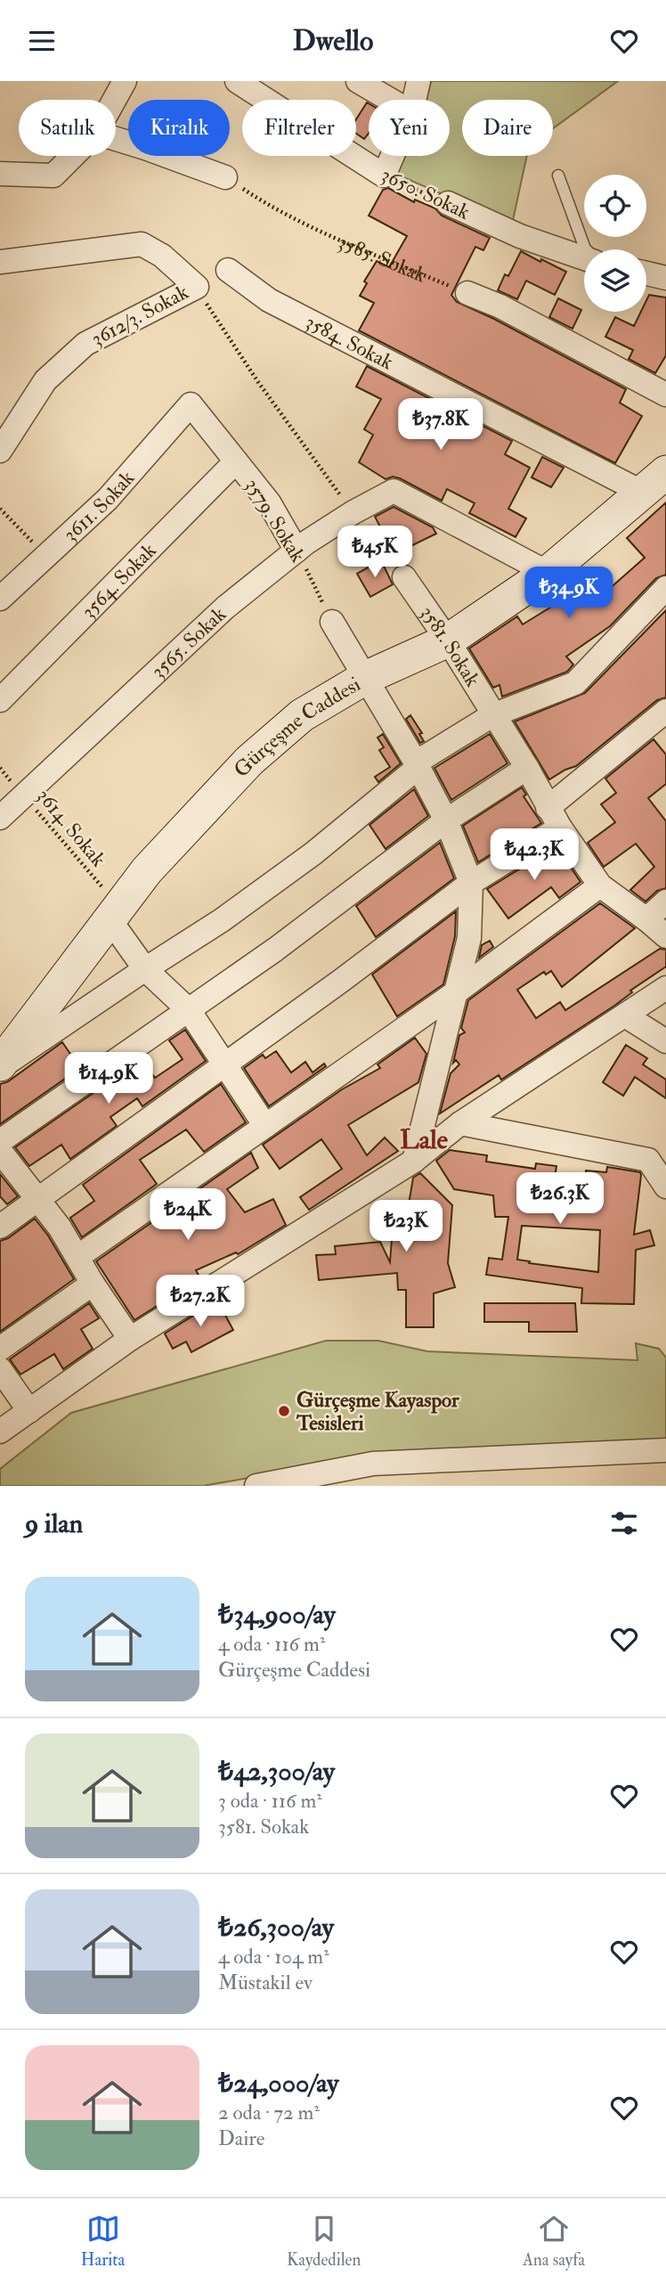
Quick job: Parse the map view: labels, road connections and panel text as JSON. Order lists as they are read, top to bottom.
{
  "streets": {
    "main road": ["Gürçeşme Caddesi"],
    "street": [
      "3650. Sokak",
      "3612/3. Sokak",
      "3584. Sokak",
      "3611. Sokak",
      "3579. Sokak",
      "3564. Sokak",
      "3565. Sokak",
      "3581. Sokak"
    ],
    "path": ["3585. Sokak", "3614. Sokak"]
  },
  "crossings": [
    ["3584. Sokak", "Gürçeşme Caddesi"],
    ["3611. Sokak", "3579. Sokak"],
    ["3579. Sokak", "3564. Sokak"],
    ["3579. Sokak", "3565. Sokak"],
    ["3565. Sokak", "Gürçeşme Caddesi"],
    ["3565. Sokak", "3614. Sokak"],
    ["3581. Sokak", "Gürçeşme Caddesi"],
    ["Gürçeşme Caddesi", "3614. Sokak"]
  ],
  "districts": ["Lale"],
  "places": ["Gürçeşme Kayaspor Tesisleri"],
  "page": {
    "header": "Dwello",
    "chip": [
      "Satılık",
      "Kiralık",
      "Filtreler",
      "Yeni",
      "Daire"
    ],
    "price": [
      "₺37.8K",
      "₺45K",
      "₺34.9K",
      "₺42.3K",
      "₺14.9K",
      "₺26.3K",
      "₺24K",
      "₺23K",
      "₺27.2K"
    ],
    "heading": "9 ilan",
    "list": [
      {
        "name": "₺34,900/ay",
        "note": "4 oda · 116 m² · Gürçeşme Caddesi"
      },
      {
        "name": "₺42,300/ay",
        "note": "3 oda · 116 m² · 3581. Sokak"
      },
      {
        "name": "₺26,300/ay",
        "note": "4 oda · 104 m² · Müstakil ev"
      },
      {
        "name": "₺24,000/ay",
        "note": "2 oda · 72 m² · Daire"
      }
    ],
    "tabs": ["Harita", "Kaydedilen", "Ana sayfa"]
  }
}
